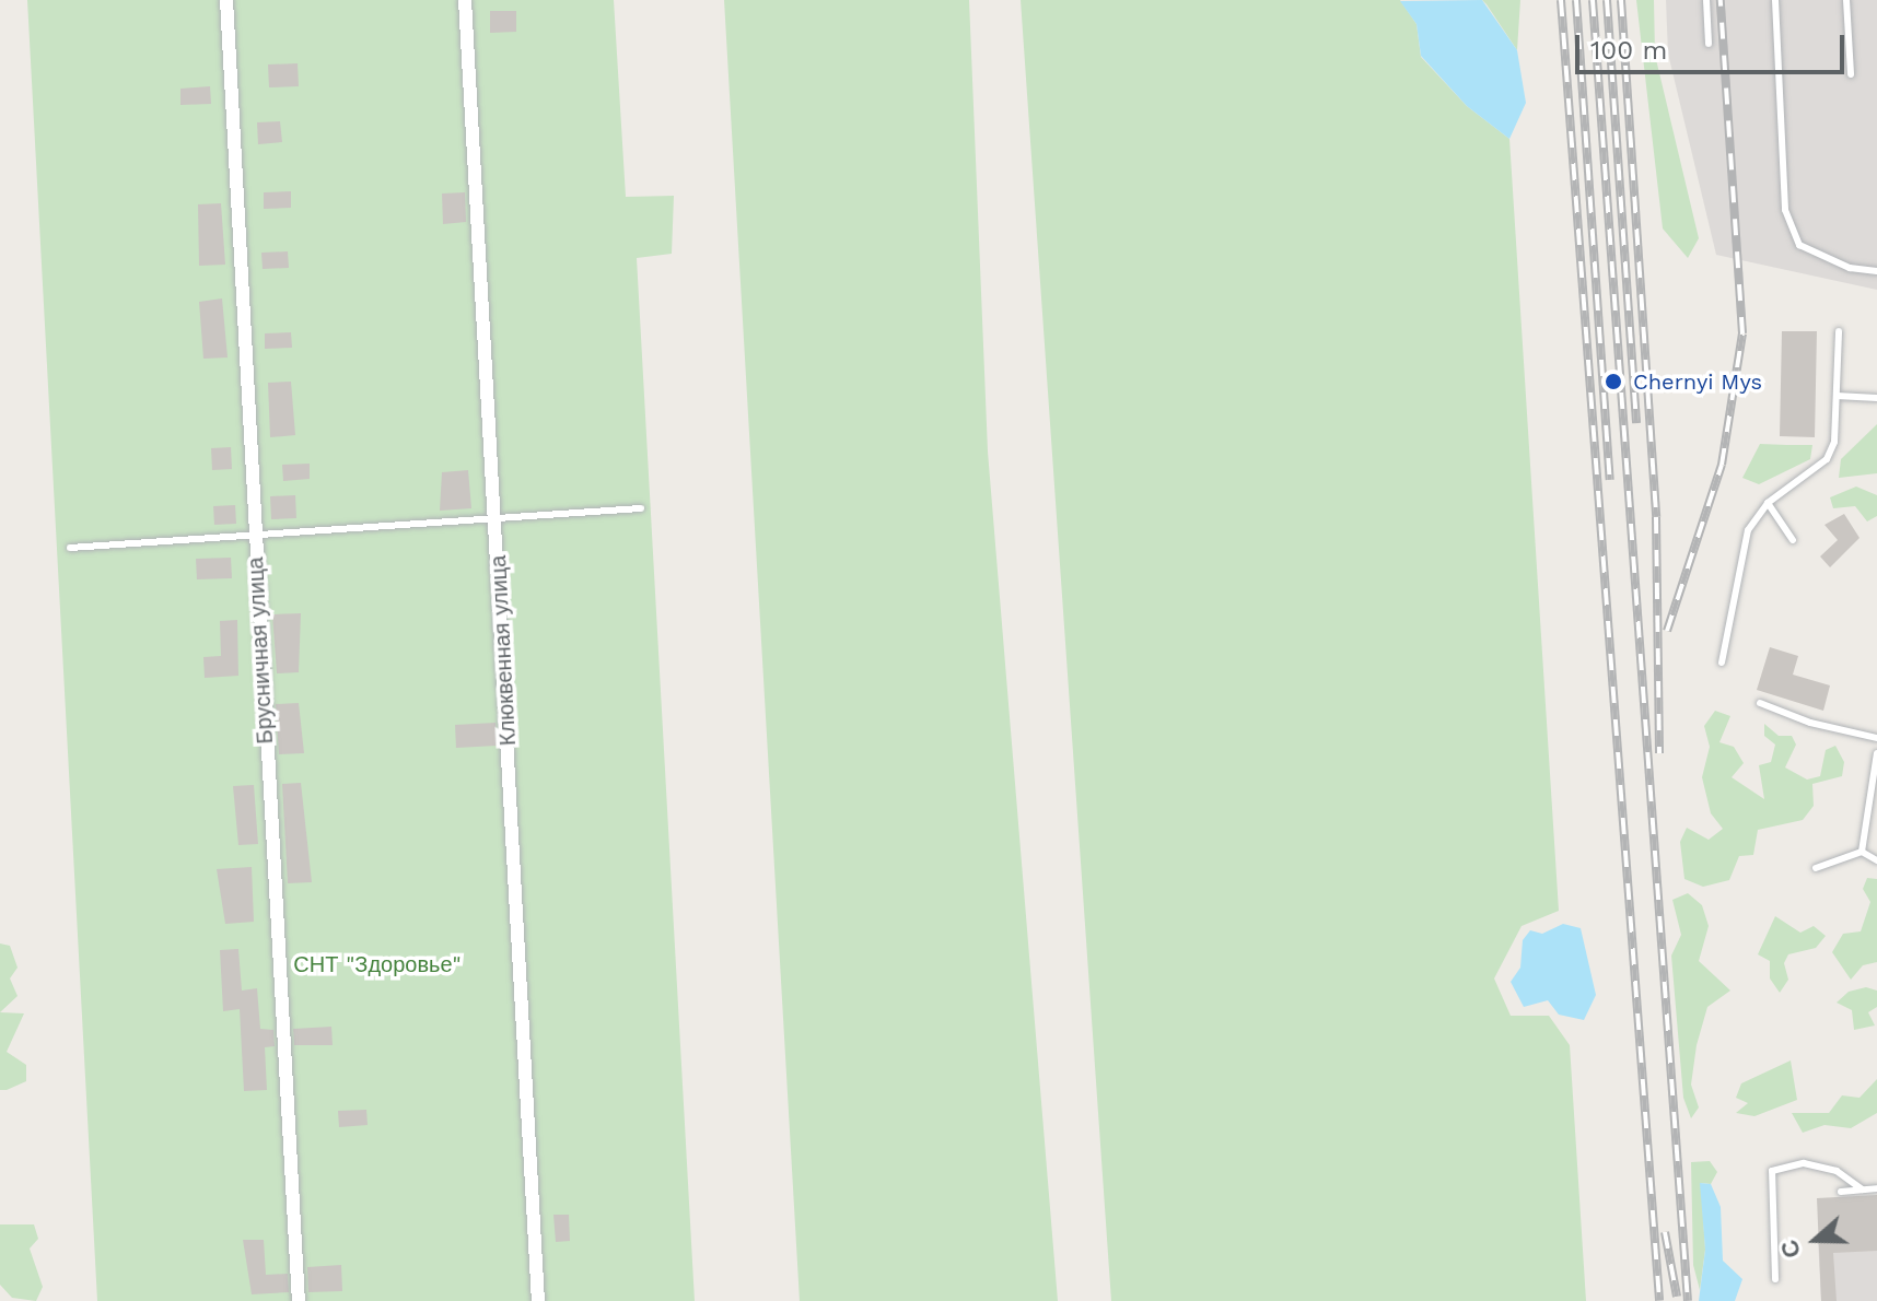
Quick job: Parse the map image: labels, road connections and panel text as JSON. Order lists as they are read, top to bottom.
{
  "streets": {
    "street": ["Брусничная улица", "Клюквенная улица"]
  },
  "parks": ["СНТ \"Здоровье\""],
  "places": ["Chernyi Mys"],
  "scale_bar": "100 m",
  "north": "left"
}
